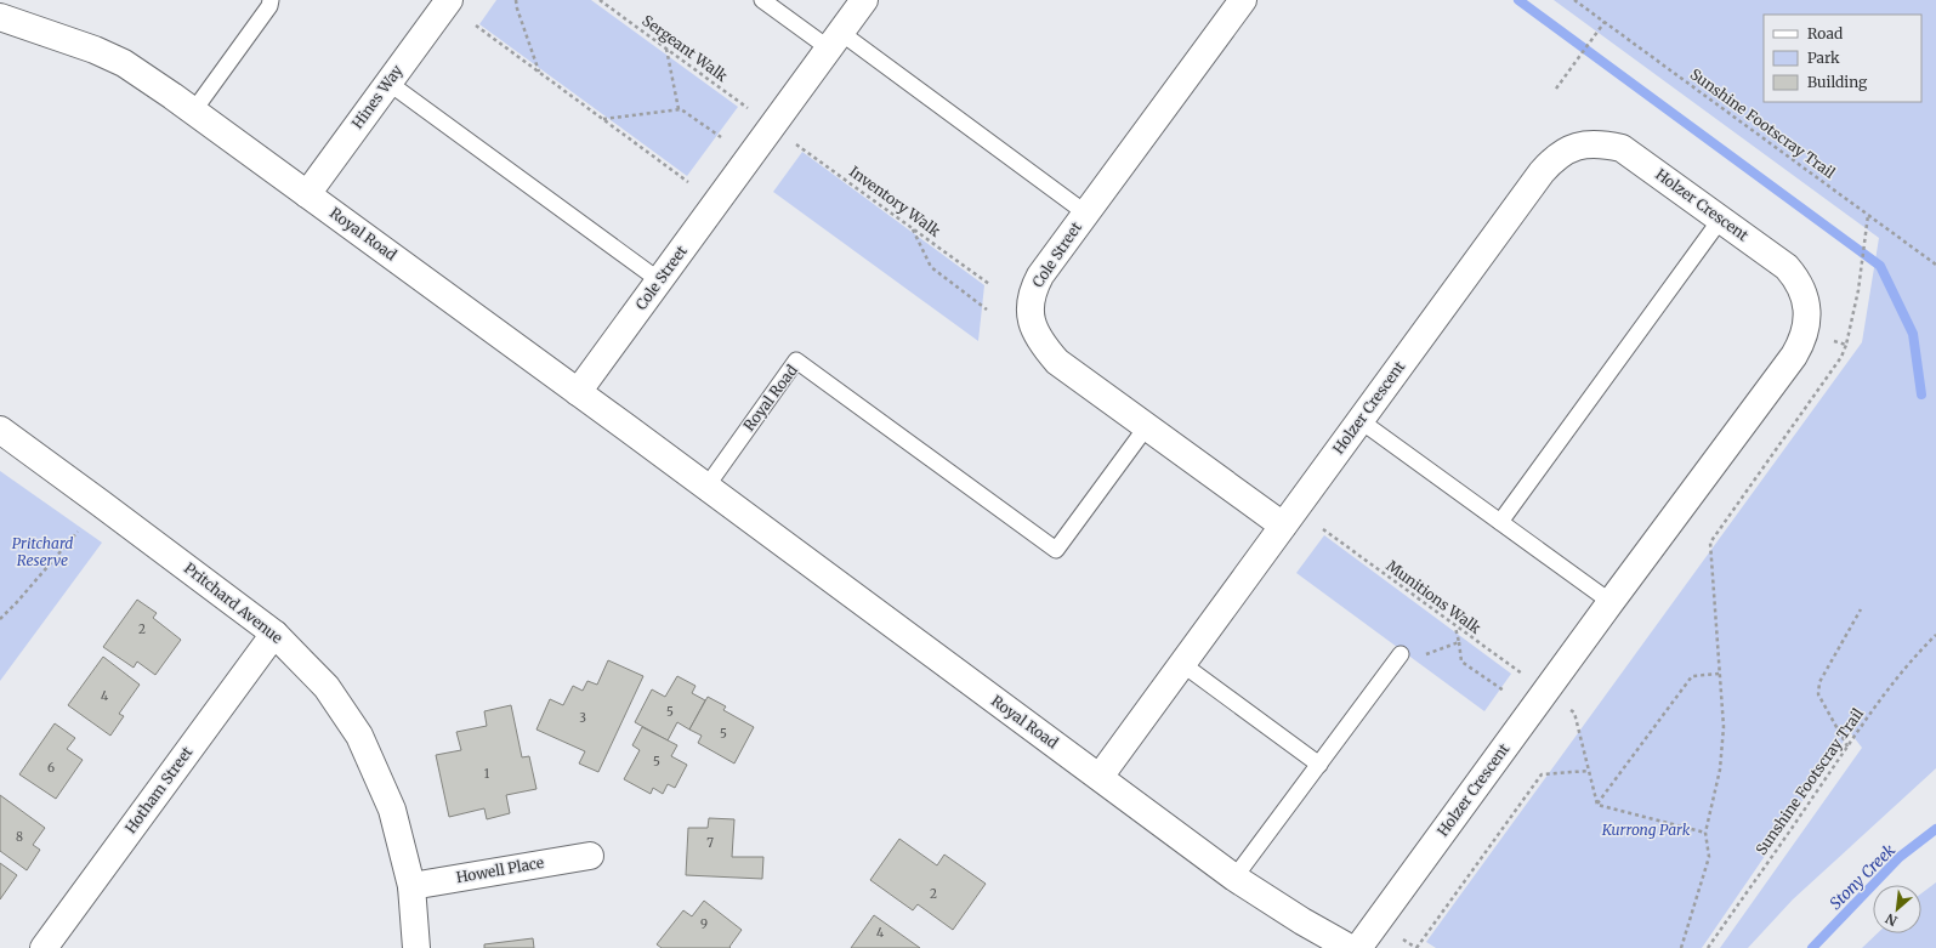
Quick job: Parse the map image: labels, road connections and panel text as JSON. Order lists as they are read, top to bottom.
{
  "streets": {
    "street": [
      "Hines Way",
      "Holzer Crescent",
      "Royal Road",
      "Cole Street",
      "Pritchard Avenue",
      "Hotham Street",
      "Howell Place"
    ],
    "path": [
      "Sergeant Walk",
      "Sunshine Footscray Trail",
      "Inventory Walk",
      "Munitions Walk"
    ]
  },
  "crossings": [
    ["Hines Way", "Royal Road"],
    ["Holzer Crescent", "Royal Road"],
    ["Holzer Crescent", "Cole Street"],
    ["Royal Road", "Cole Street"],
    ["Pritchard Avenue", "Hotham Street"],
    ["Pritchard Avenue", "Howell Place"]
  ],
  "water": ["Stony Creek"],
  "parks": ["Pritchard Reserve", "Kurrong Park"],
  "house_numbers": [
    "2",
    "4",
    "5",
    "3",
    "5",
    "5",
    "6",
    "1",
    "8",
    "7",
    "2",
    "9",
    "4"
  ],
  "legend": ["Road", "Park", "Building"],
  "north": "bottom left"
}
